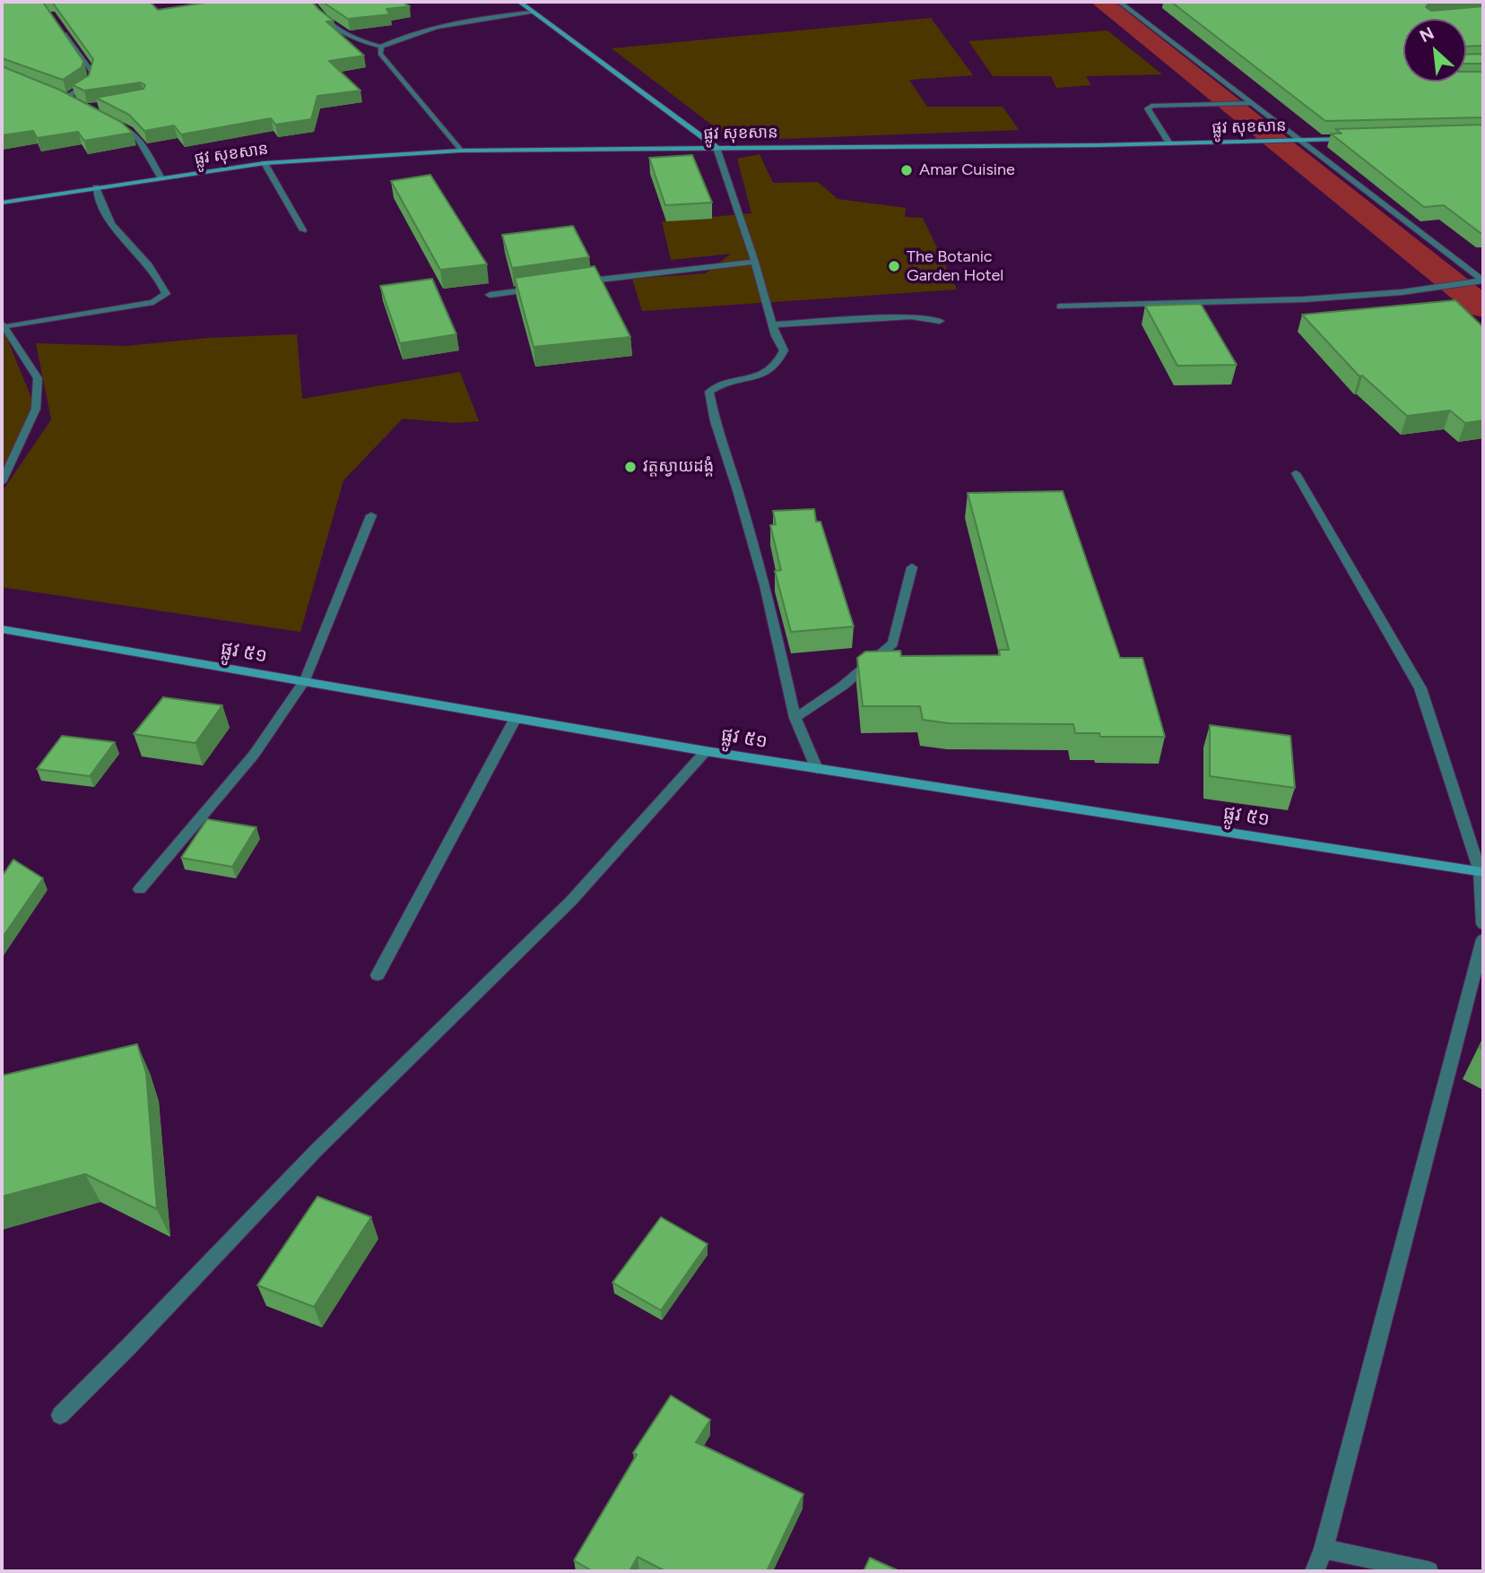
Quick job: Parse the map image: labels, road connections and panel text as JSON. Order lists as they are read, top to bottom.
{
  "streets": {
    "street": ["ផ្លូវ សុខសាន", "ផ្លូវ ៥១"]
  },
  "places": ["Amar Cuisine", "The Botanic Garden Hotel", "វត្តស្វាយដង្គំ"],
  "north": "top left"
}
